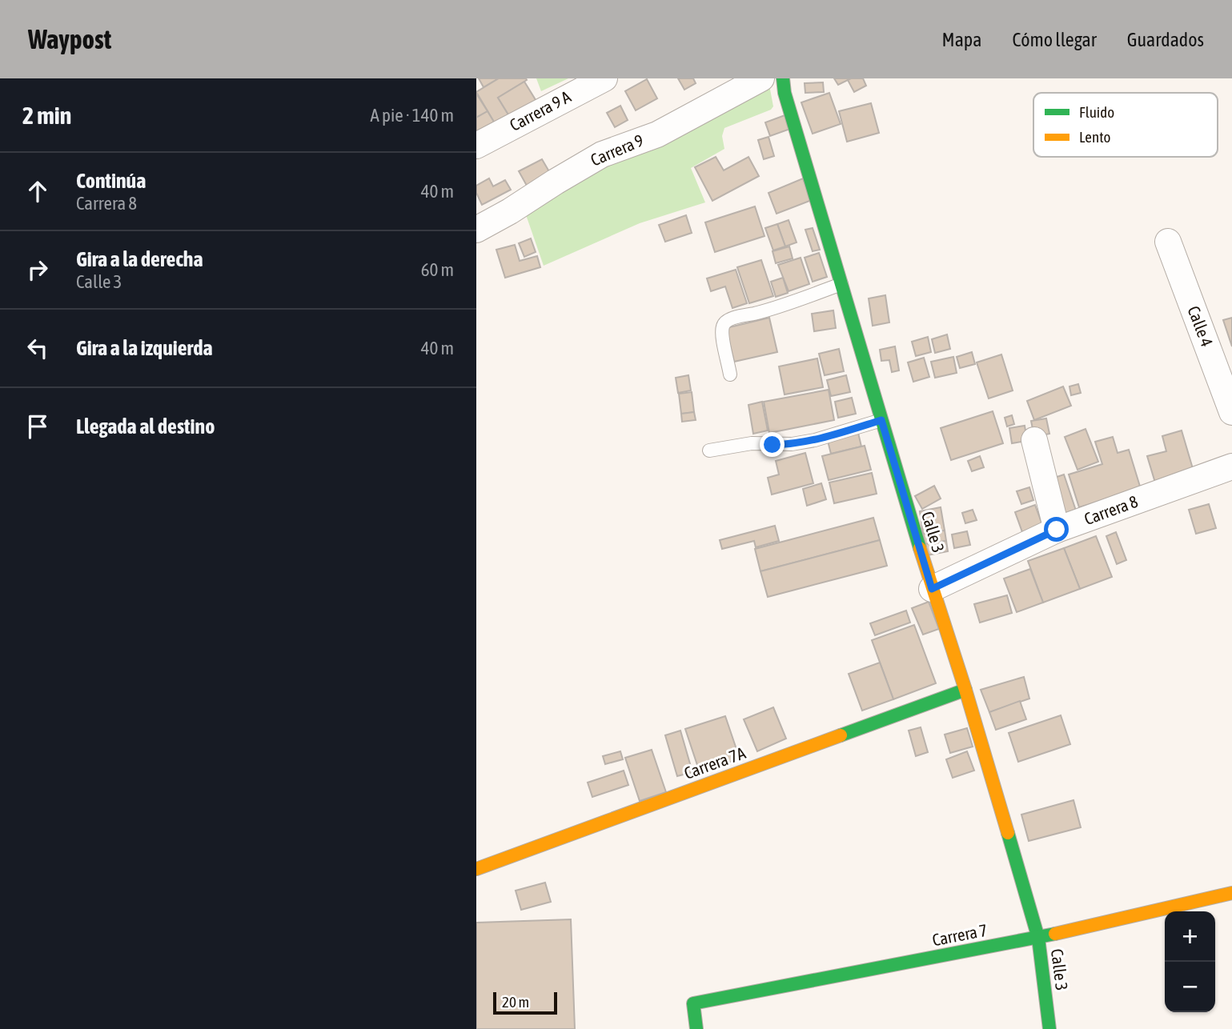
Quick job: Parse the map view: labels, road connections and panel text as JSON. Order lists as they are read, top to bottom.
{
  "streets": {
    "street": [
      "Carrera 9 A",
      "Carrera 9",
      "Calle 4",
      "Carrera 8",
      "Calle 3",
      "Carrera 7A",
      "Carrera 7"
    ]
  },
  "crossings": [
    ["Carrera 8", "Calle 3"],
    ["Calle 3", "Carrera 7A"],
    ["Calle 3", "Carrera 7"]
  ],
  "legend": ["Fluido", "Lento"],
  "scale_bar": "20 m",
  "page": {
    "header": "Waypost",
    "nav": ["Mapa", "Cómo llegar", "Guardados"],
    "heading": ["2 min", "A pie · 140 m"],
    "list": [
      ["Continúa", "Carrera 8", "40 m"],
      ["Gira a la derecha", "Calle 3", "60 m"],
      ["Gira a la izquierda", "40 m"],
      "Llegada al destino"
    ],
    "map_buttons": ["+", "−"],
    "scale": "20 m"
  }
}
